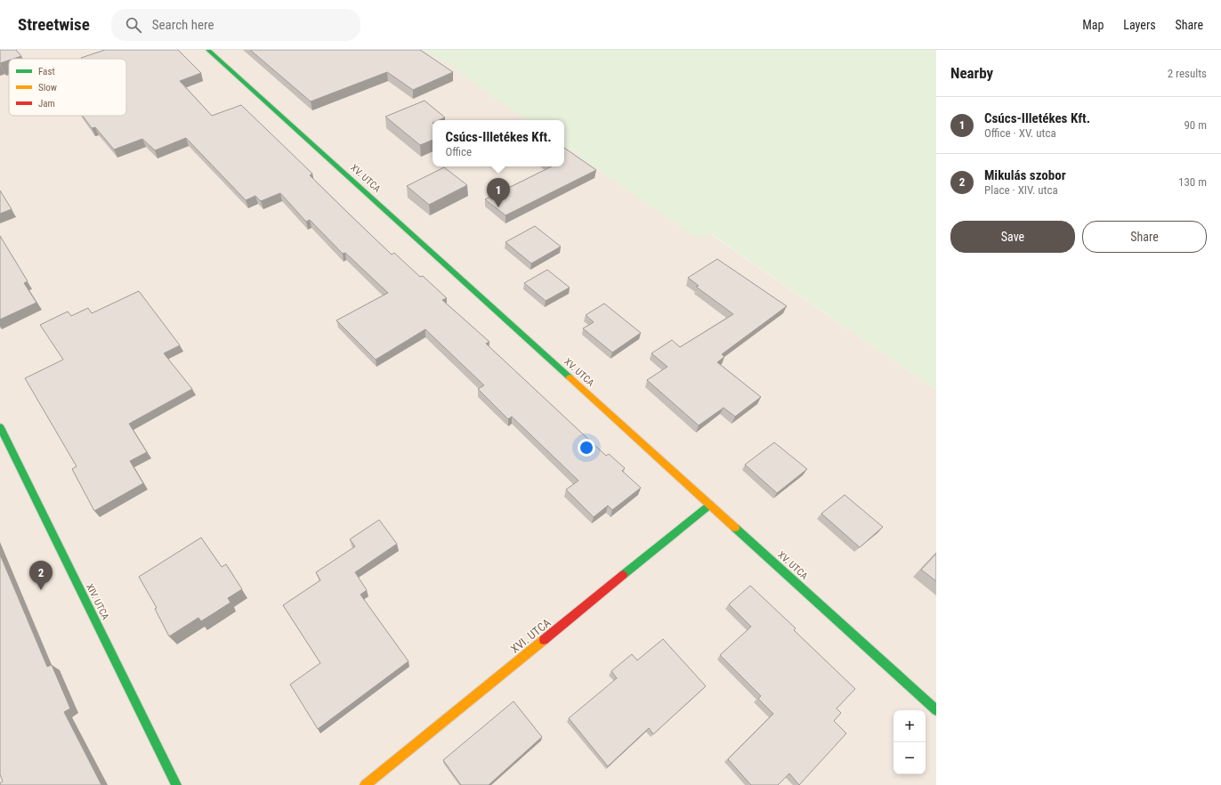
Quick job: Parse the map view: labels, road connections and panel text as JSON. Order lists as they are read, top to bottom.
{
  "streets": {
    "street": ["XV. UTCA", "XIV. UTCA", "XVI. UTCA"]
  },
  "crossings": [
    ["XV. UTCA", "XVI. UTCA"]
  ],
  "legend": ["Fast", "Slow", "Jam"],
  "page": {
    "header": "Streetwise",
    "search": "Search here",
    "nav": ["Map", "Layers", "Share"],
    "heading": ["Nearby", "2 results"],
    "list": [
      {
        "mark": "1",
        "name": "Csúcs-Illetékes Kft.",
        "note": "Office · XV. utca",
        "value": "90 m"
      },
      {
        "mark": "2",
        "name": "Mikulás szobor",
        "note": "Place · XIV. utca",
        "value": "130 m"
      }
    ],
    "popup": ["Csúcs-Illetékes Kft.", "Office"],
    "pins": ["1", "2"],
    "buttons": ["Save", "Share"],
    "map_buttons": ["+", "−"]
  }
}
